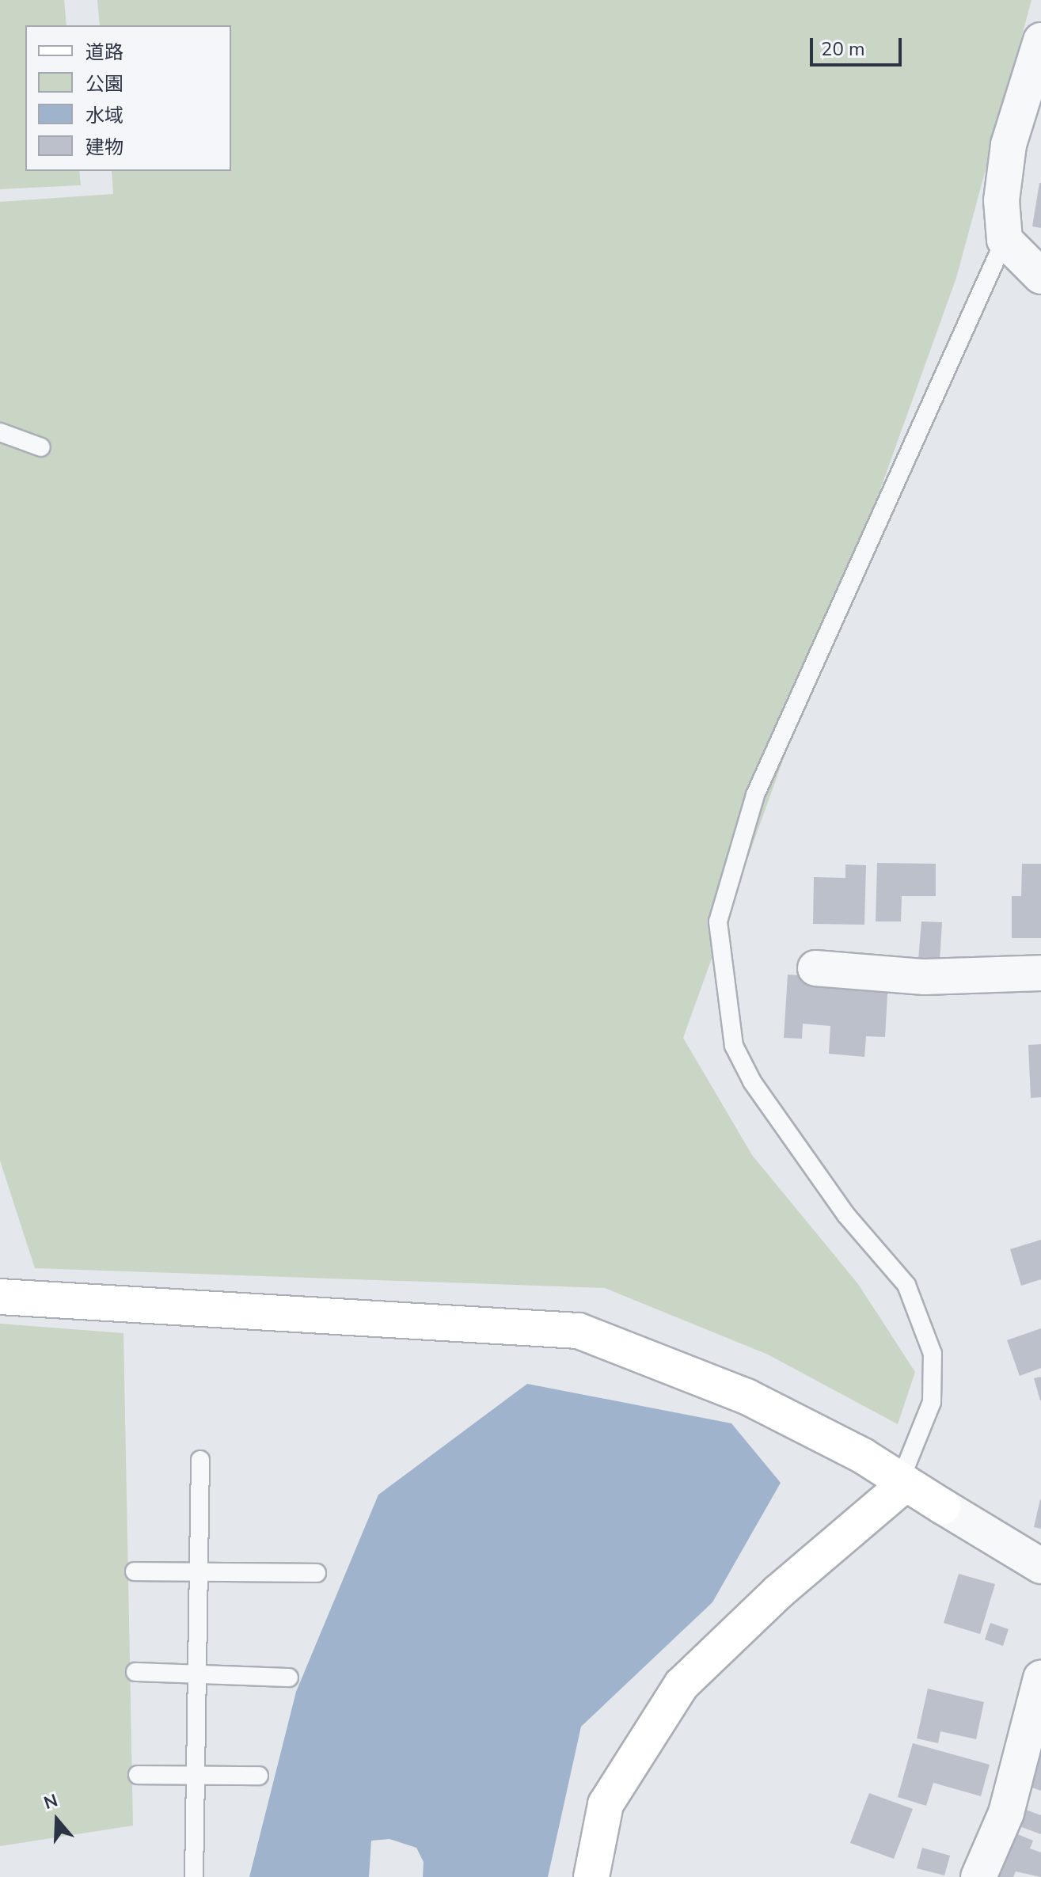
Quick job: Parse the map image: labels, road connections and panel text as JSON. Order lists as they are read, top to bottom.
{
  "legend": [
    "道路",
    "公園",
    "水域",
    "建物"
  ],
  "scale_bar": "20 m",
  "north": "top"
}
